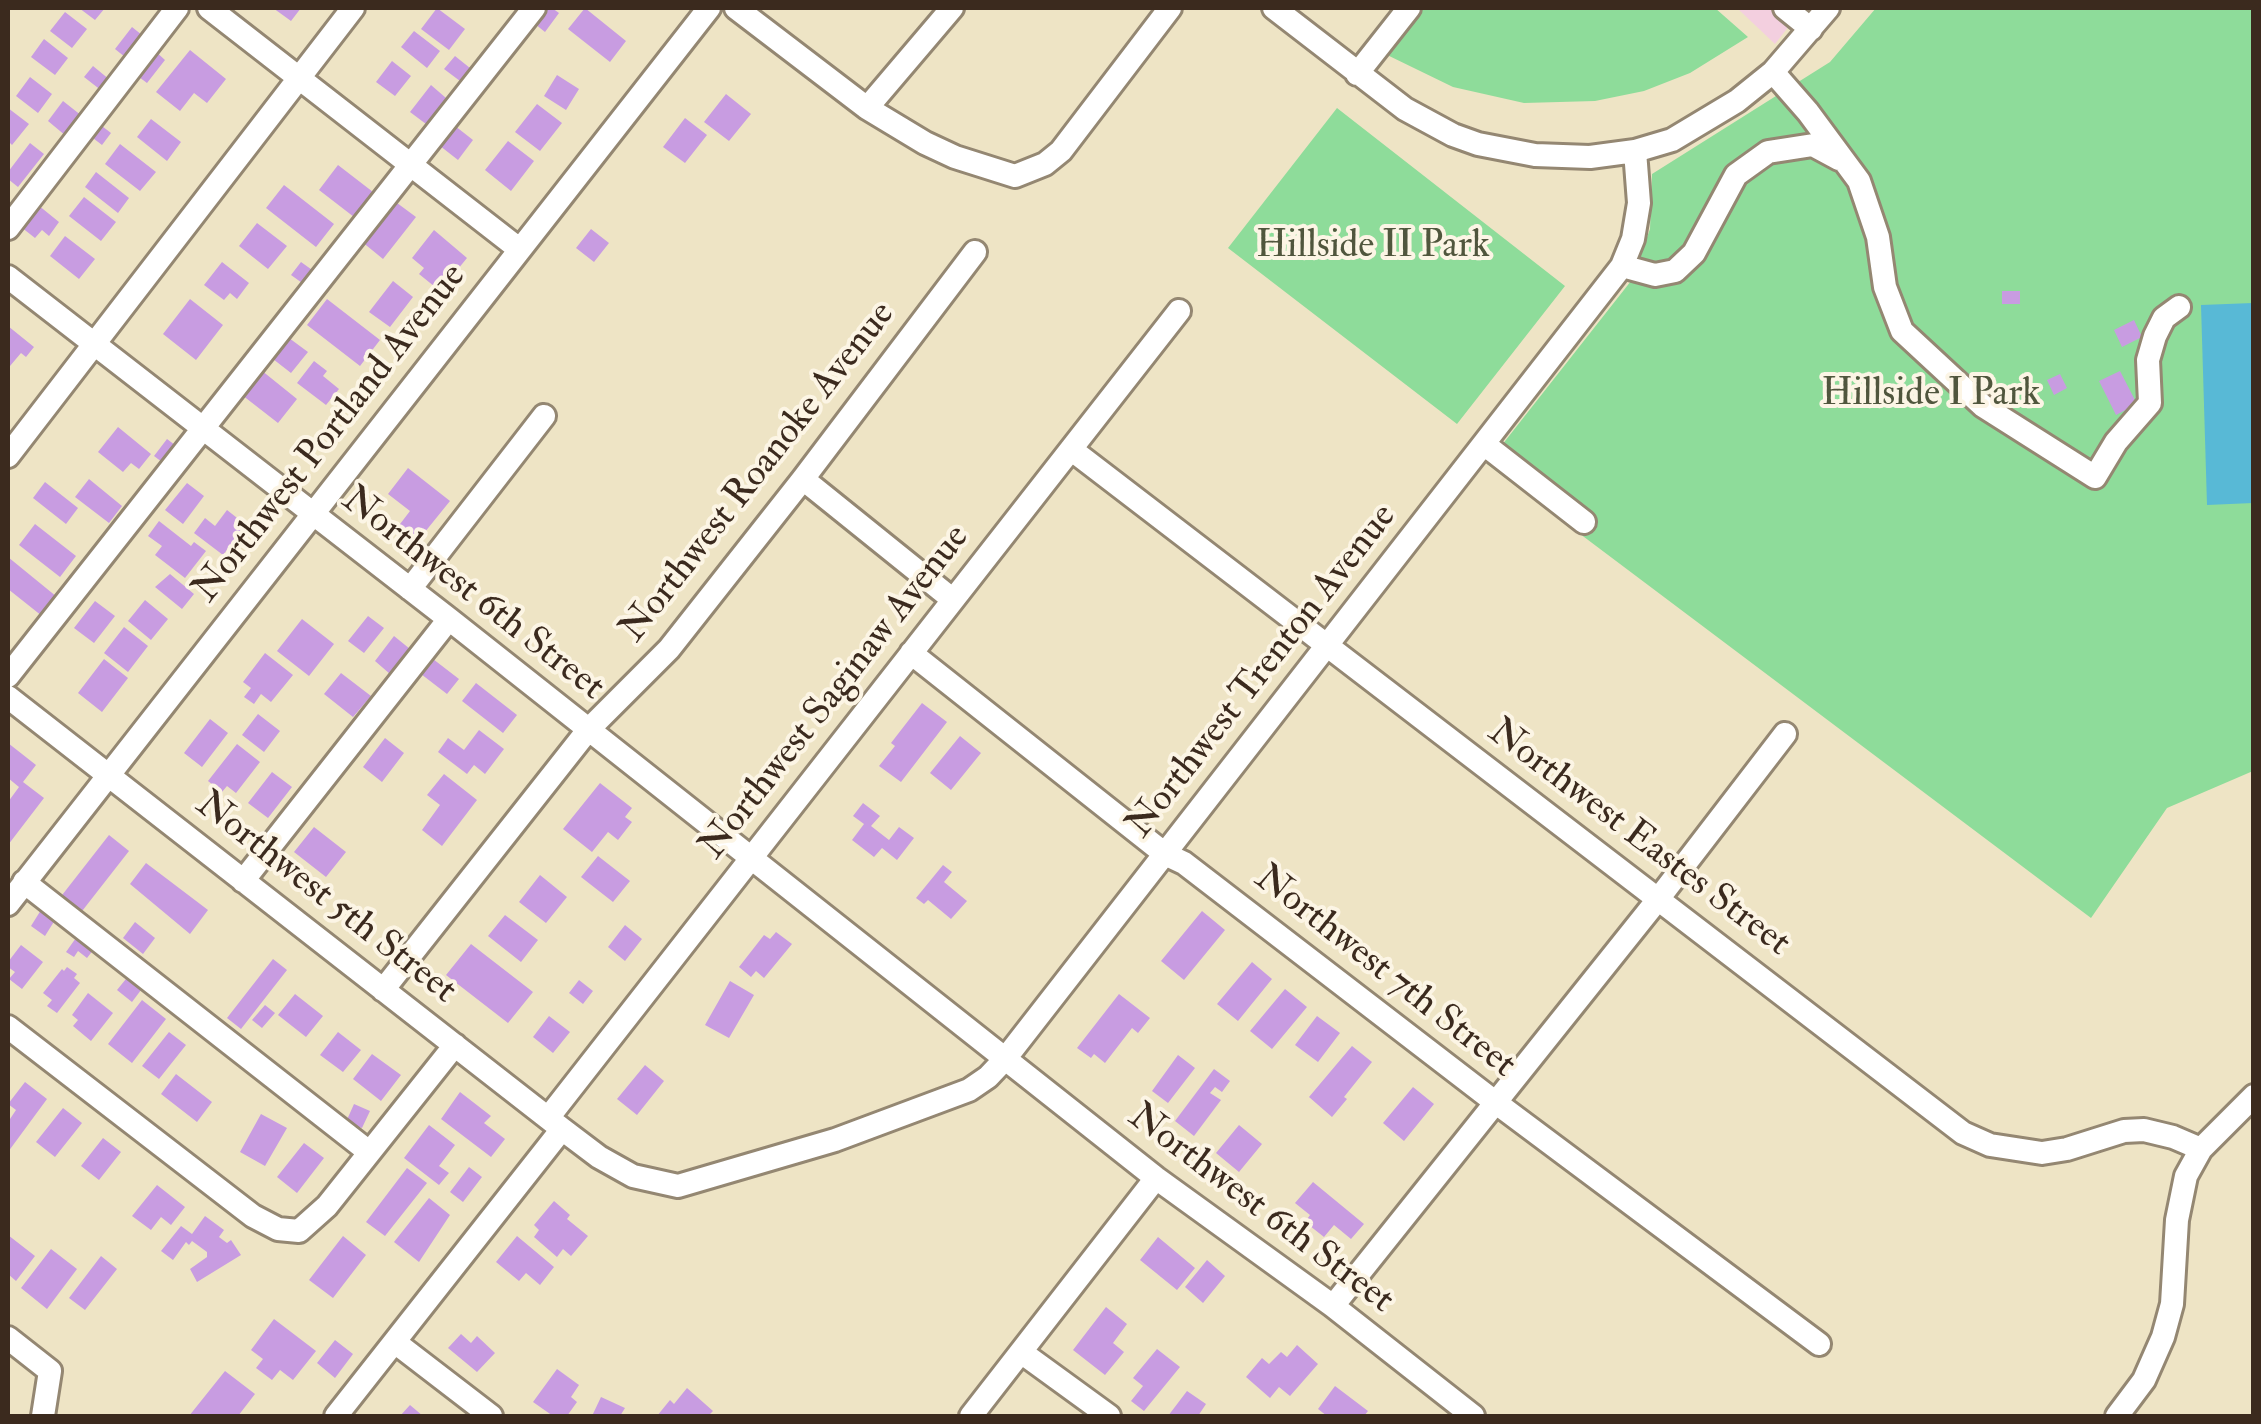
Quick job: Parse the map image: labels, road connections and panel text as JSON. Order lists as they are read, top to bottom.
{
  "streets": {
    "street": [
      "Northwest Portland Avenue",
      "Northwest Roanoke Avenue",
      "Northwest 6th Street",
      "Northwest Trenton Avenue",
      "Northwest Saginaw Avenue",
      "Northwest Eastes Street",
      "Northwest 5th Street",
      "Northwest 7th Street"
    ]
  },
  "crossings": [
    ["Northwest Portland Avenue", "Northwest 6th Street"],
    ["Northwest Portland Avenue", "Northwest 5th Street"],
    ["Northwest Roanoke Avenue", "Northwest 6th Street"],
    ["Northwest Roanoke Avenue", "Northwest 5th Street"],
    ["Northwest 6th Street", "Northwest Trenton Avenue"],
    ["Northwest 6th Street", "Northwest Saginaw Avenue"],
    ["Northwest Trenton Avenue", "Northwest Eastes Street"],
    ["Northwest Trenton Avenue", "Northwest 5th Street"],
    ["Northwest Trenton Avenue", "Northwest 7th Street"],
    ["Northwest Saginaw Avenue", "Northwest Eastes Street"],
    ["Northwest Saginaw Avenue", "Northwest 5th Street"],
    ["Northwest Saginaw Avenue", "Northwest 7th Street"]
  ],
  "parks": ["Hillside II Park", "Hillside I Park"]
}
